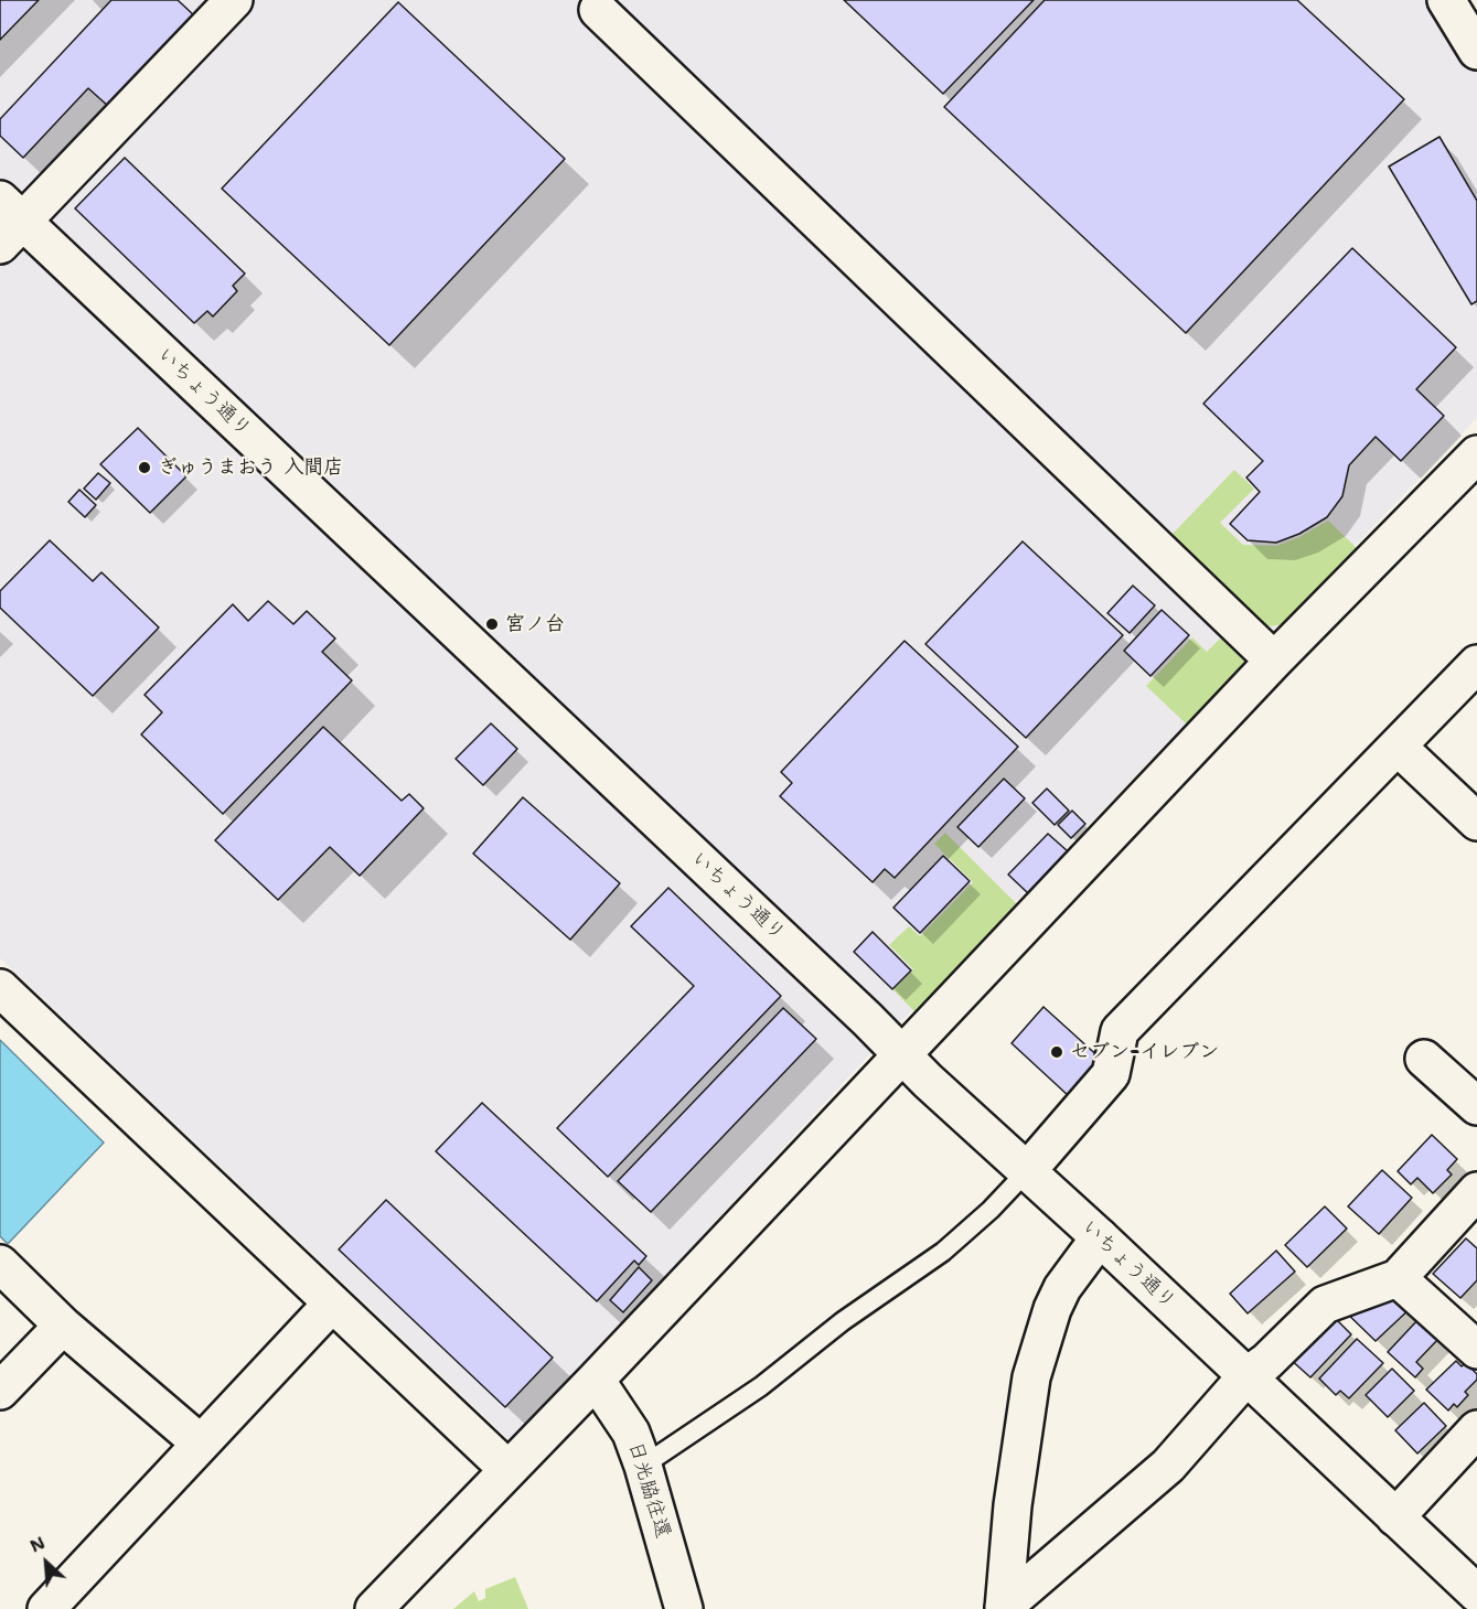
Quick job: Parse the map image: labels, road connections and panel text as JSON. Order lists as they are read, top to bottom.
{
  "streets": {
    "street": ["いちょう通り", "日光脇往還"]
  },
  "places": ["ぎゅうまおう 入間店", "宮ノ台", "セブン-イレブン"],
  "north": "top left"
}
